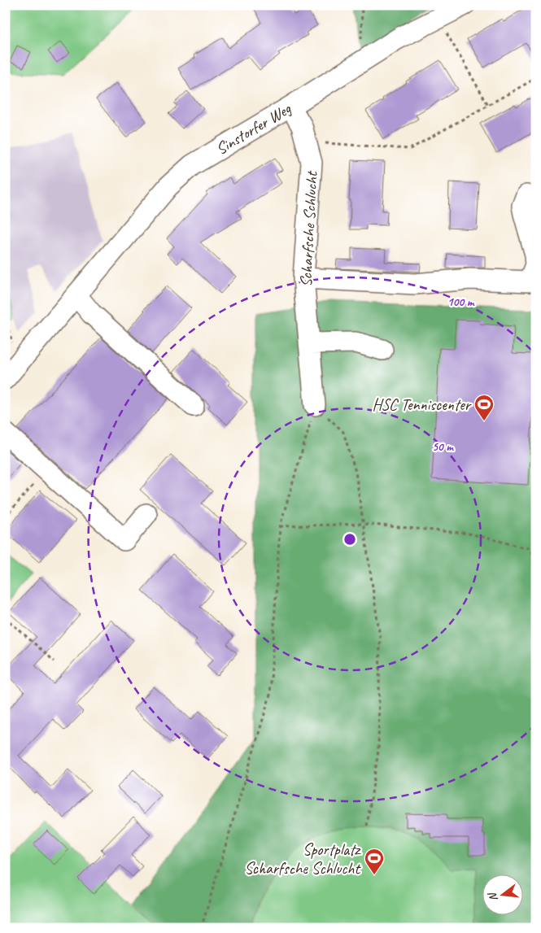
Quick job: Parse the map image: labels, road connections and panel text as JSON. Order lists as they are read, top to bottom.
{
  "streets": {
    "street": ["Sinstorfer Weg", "Scharfsche Schlucht"]
  },
  "crossings": [
    ["Sinstorfer Weg", "Scharfsche Schlucht"]
  ],
  "places": {
    "sports": ["HSC Tenniscenter", "Sportplatz Scharfsche Schlucht"]
  },
  "north": "left",
  "rings": ["100 m", "50 m"]
}
